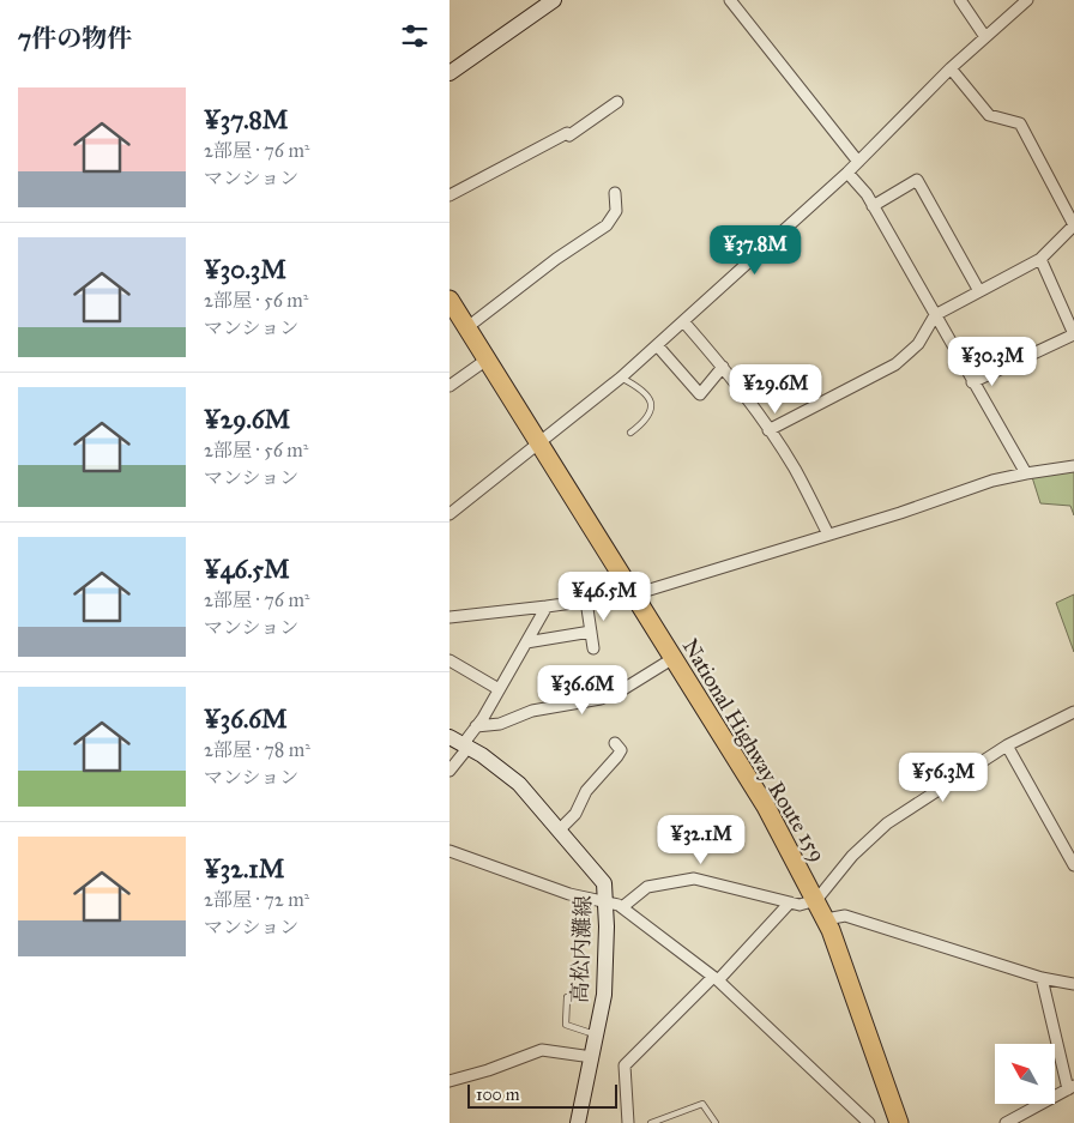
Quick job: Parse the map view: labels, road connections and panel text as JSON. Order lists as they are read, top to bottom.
{
  "streets": {
    "highway": ["National Highway Route 159"],
    "main road": ["高松内灘線"]
  },
  "scale_bar": "100 m",
  "north": "top left",
  "page": {
    "heading": "7件の物件",
    "list": [
      {
        "name": "¥37.8M",
        "note": "2部屋 · 76 m² · マンション"
      },
      {
        "name": "¥30.3M",
        "note": "2部屋 · 56 m² · マンション"
      },
      {
        "name": "¥29.6M",
        "note": "2部屋 · 56 m² · マンション"
      },
      {
        "name": "¥46.5M",
        "note": "2部屋 · 76 m² · マンション"
      },
      {
        "name": "¥36.6M",
        "note": "2部屋 · 78 m² · マンション"
      },
      {
        "name": "¥32.1M",
        "note": "2部屋 · 72 m² · マンション"
      }
    ],
    "price": [
      "¥37.8M",
      "¥30.3M",
      "¥29.6M",
      "¥46.5M",
      "¥36.6M",
      "¥56.3M",
      "¥32.1M"
    ],
    "scale": "100 m"
  }
}
